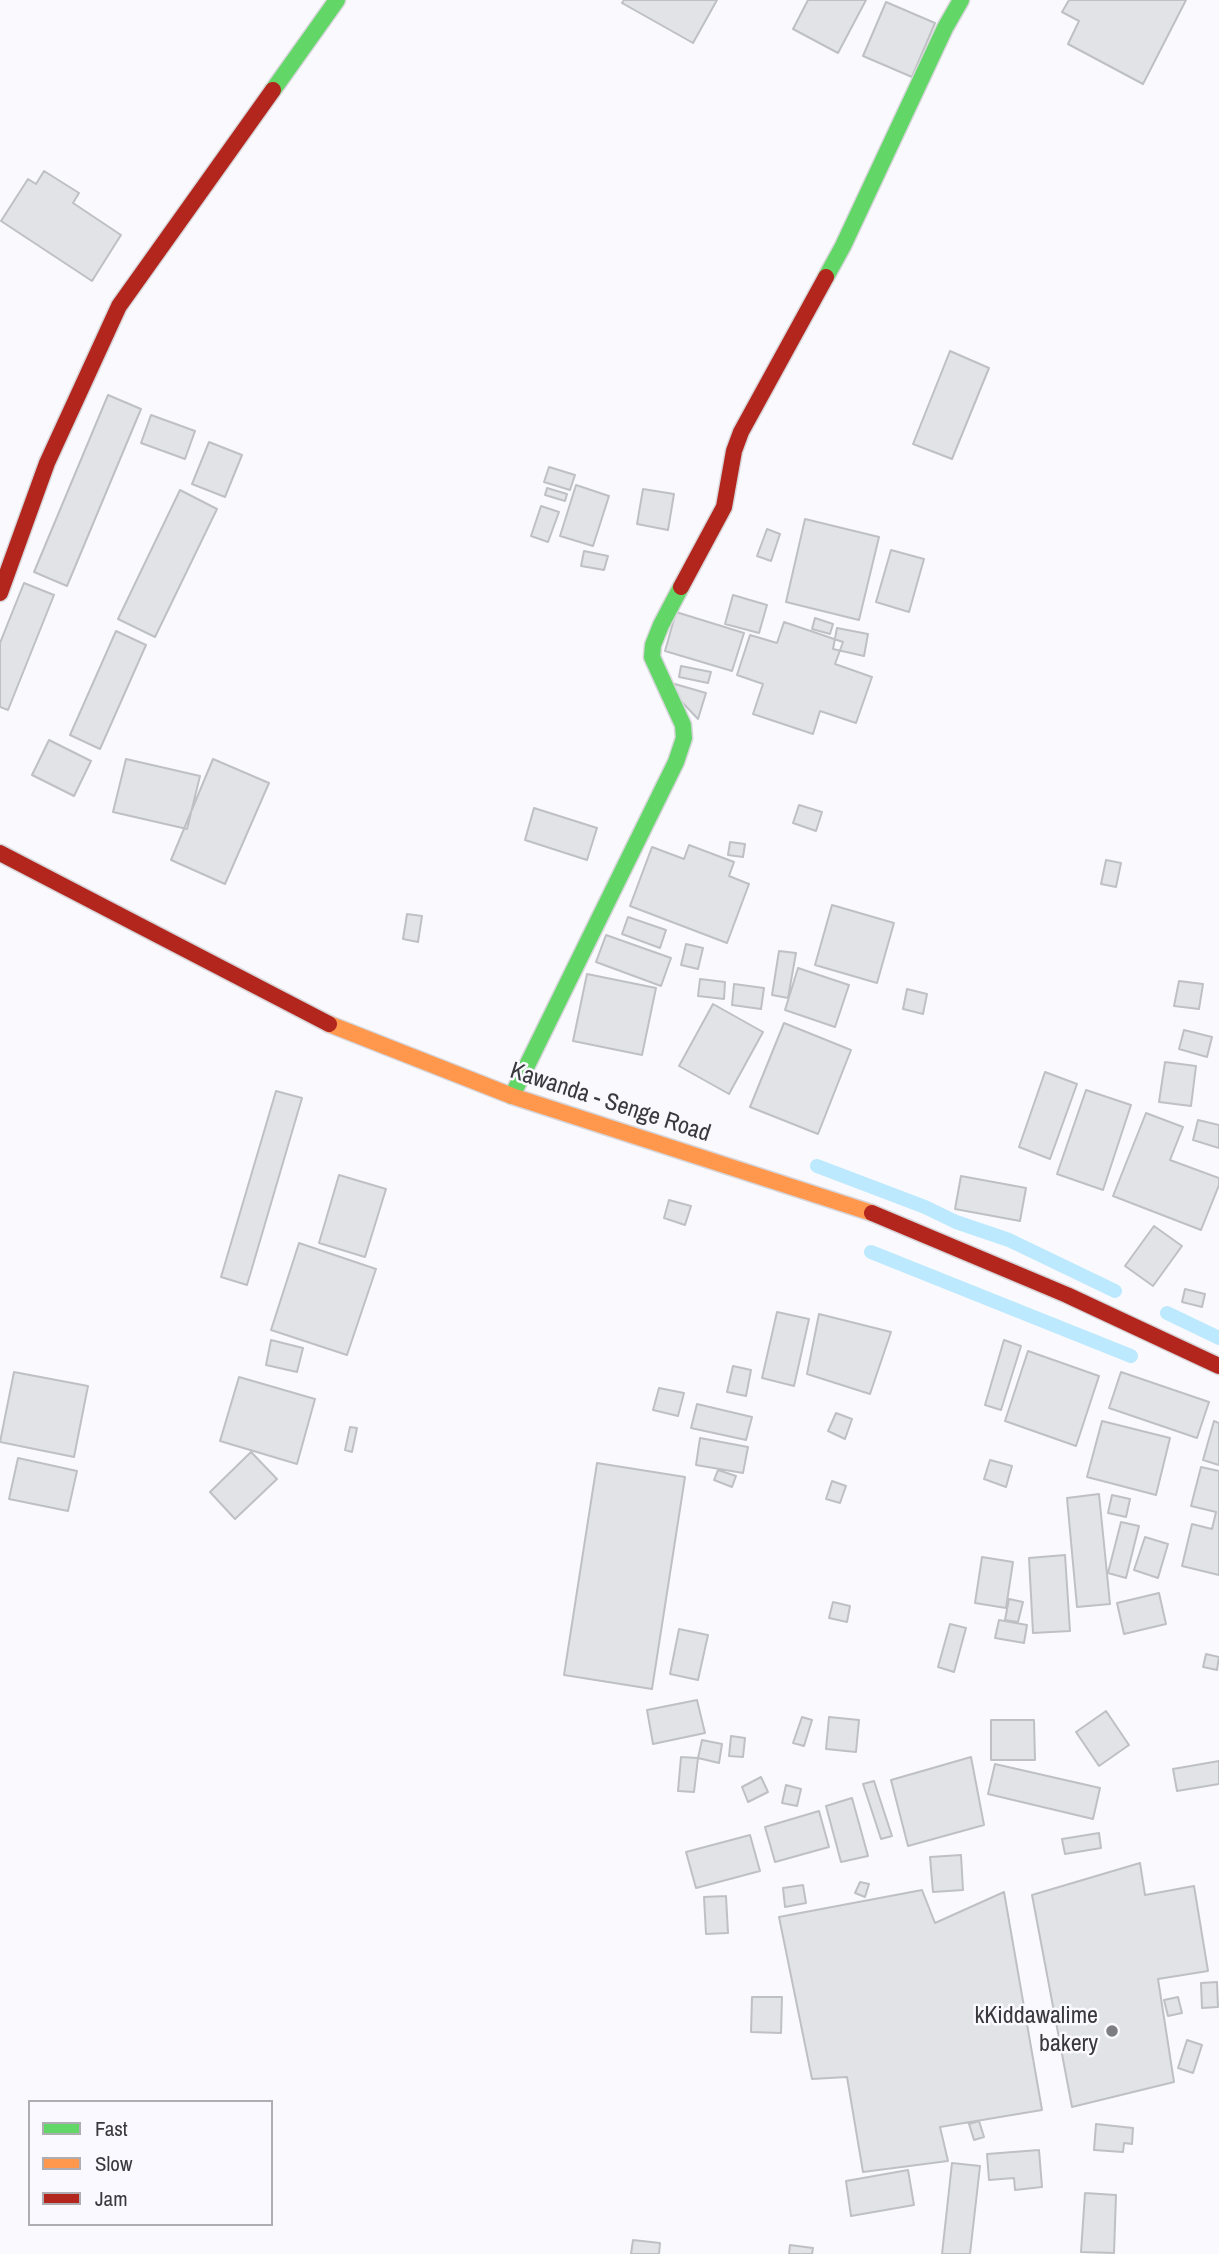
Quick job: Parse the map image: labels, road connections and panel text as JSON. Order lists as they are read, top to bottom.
{
  "streets": {
    "street": ["Kawanda - Senge Road"]
  },
  "places": ["kKiddawalime bakery"],
  "legend": ["Fast", "Slow", "Jam"]
}
